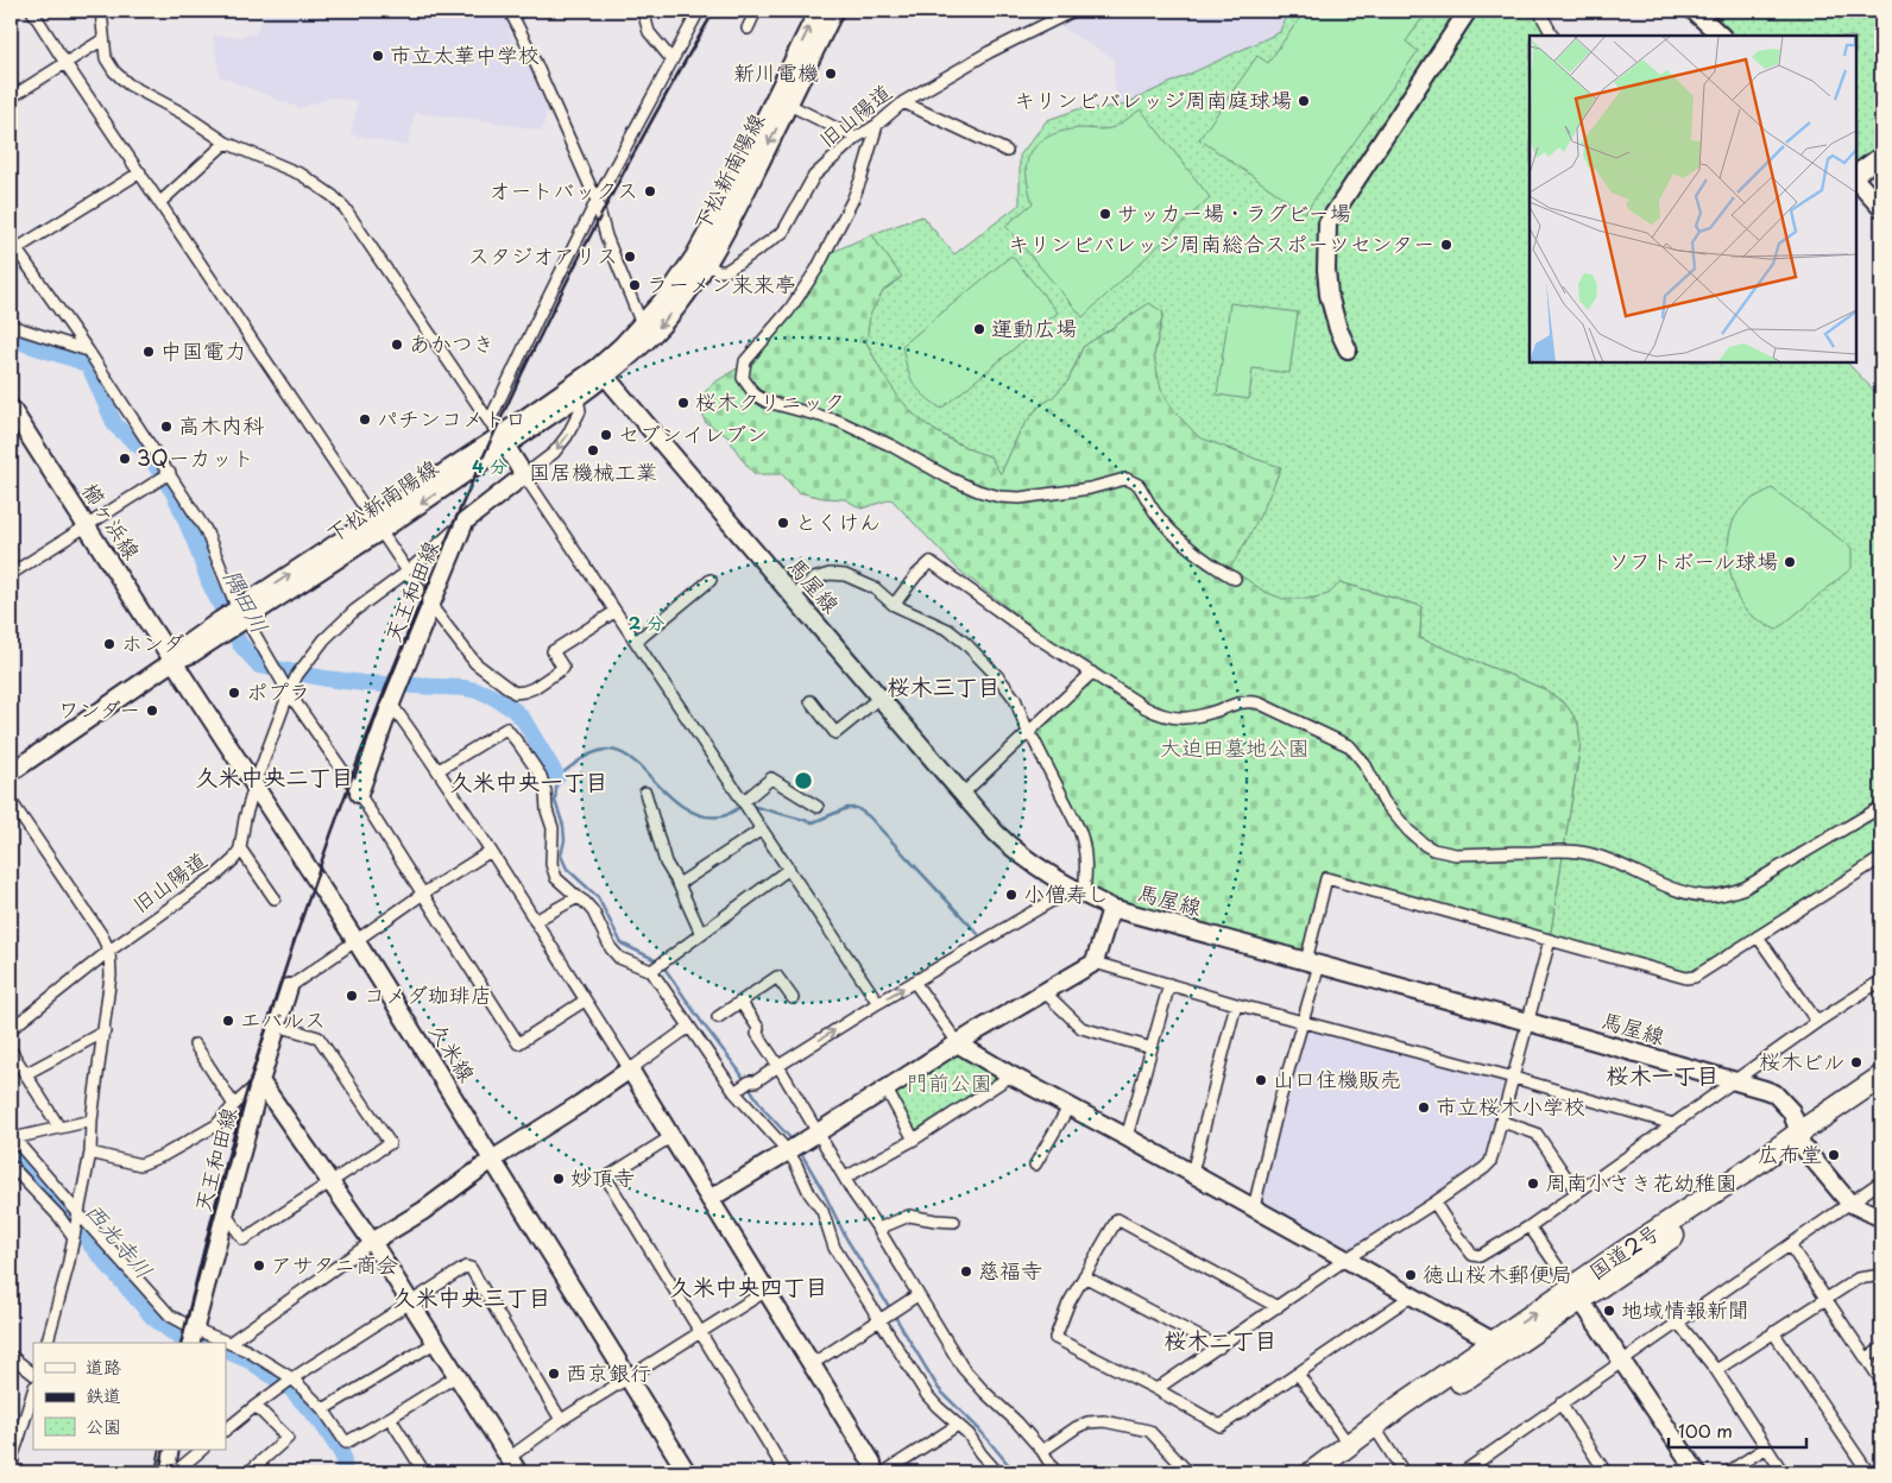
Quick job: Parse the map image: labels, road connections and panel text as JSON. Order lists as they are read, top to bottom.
{
  "streets": {
    "highway": ["国道2号"],
    "street": [
      "旧山陽道",
      "下松新南陽線",
      "櫛ヶ浜線",
      "馬屋線",
      "天王和田線",
      "久米線"
    ]
  },
  "crossings": [
    ["旧山陽道", "下松新南陽線"],
    ["下松新南陽線", "櫛ヶ浜線"],
    ["下松新南陽線", "馬屋線"],
    ["下松新南陽線", "久米線"],
    ["櫛ヶ浜線", "久米線"],
    ["馬屋線", "国道2号"]
  ],
  "districts": [
    "桜木三丁目",
    "久米中央二丁目",
    "久米中央一丁目",
    "桜木一丁目",
    "久米中央四丁目",
    "久米中央三丁目",
    "桜木二丁目"
  ],
  "water": ["隅田川", "西光寺川"],
  "parks": ["大迫田墓地公園", "門前公園"],
  "places": [
    "市立太華中学校",
    "新川電機",
    "キリンビバレッジ周南庭球場",
    "オートバックス",
    "サッカー場・ラグビー場",
    "キリンビバレッジ周南総合スポーツセンター",
    "スタジオアリス",
    "ラーメン来来亭",
    "運動広場",
    "あかつき",
    "中国電力",
    "桜木クリニック",
    "パチンコメトロ",
    "高木内科",
    "セブンイレブン",
    "国居機械工業",
    "3Qーカット",
    "とくけん",
    "ソフトボール球場",
    "ホンダ",
    "ポプラ",
    "ワンダー",
    "小僧寿し",
    "コメダ珈琲店",
    "エバルス",
    "桜木ビル",
    "山口住機販売",
    "市立桜木小学校",
    "広布堂",
    "妙頂寺",
    "周南小さき花幼稚園",
    "アサタニ商会",
    "慈福寺",
    "徳山桜木郵便局",
    "地域情報新聞",
    "西京銀行"
  ],
  "legend": ["道路", "鉄道", "公園"],
  "scale_bar": "100 m",
  "rings": ["4 分", "2 分"]
}
